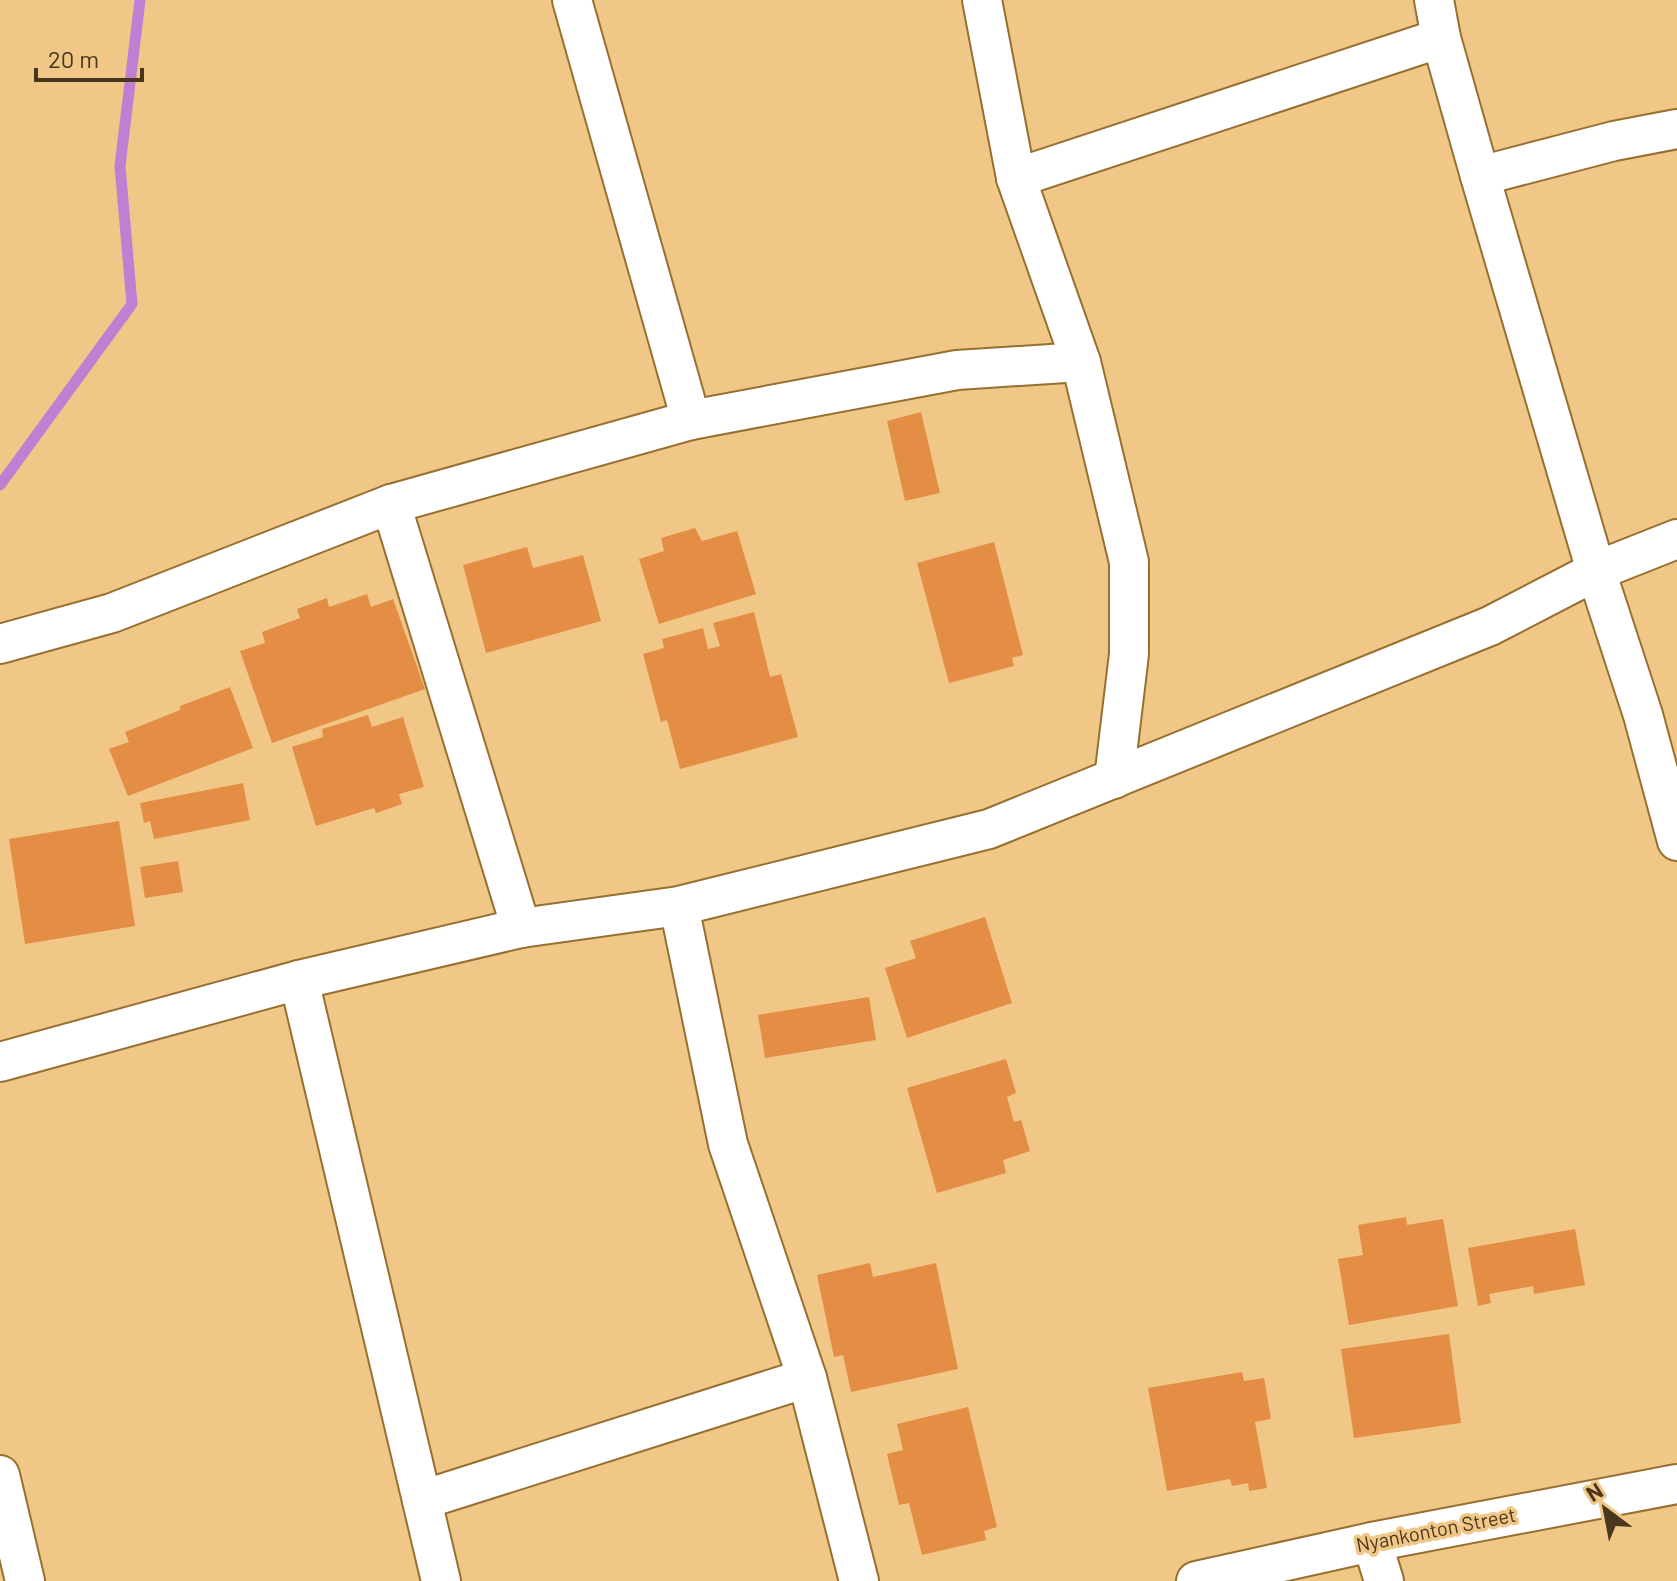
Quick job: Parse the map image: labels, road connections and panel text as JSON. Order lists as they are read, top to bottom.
{
  "streets": {
    "street": ["Nyankonton Street"]
  },
  "scale_bar": "20 m",
  "north": "top left"
}
